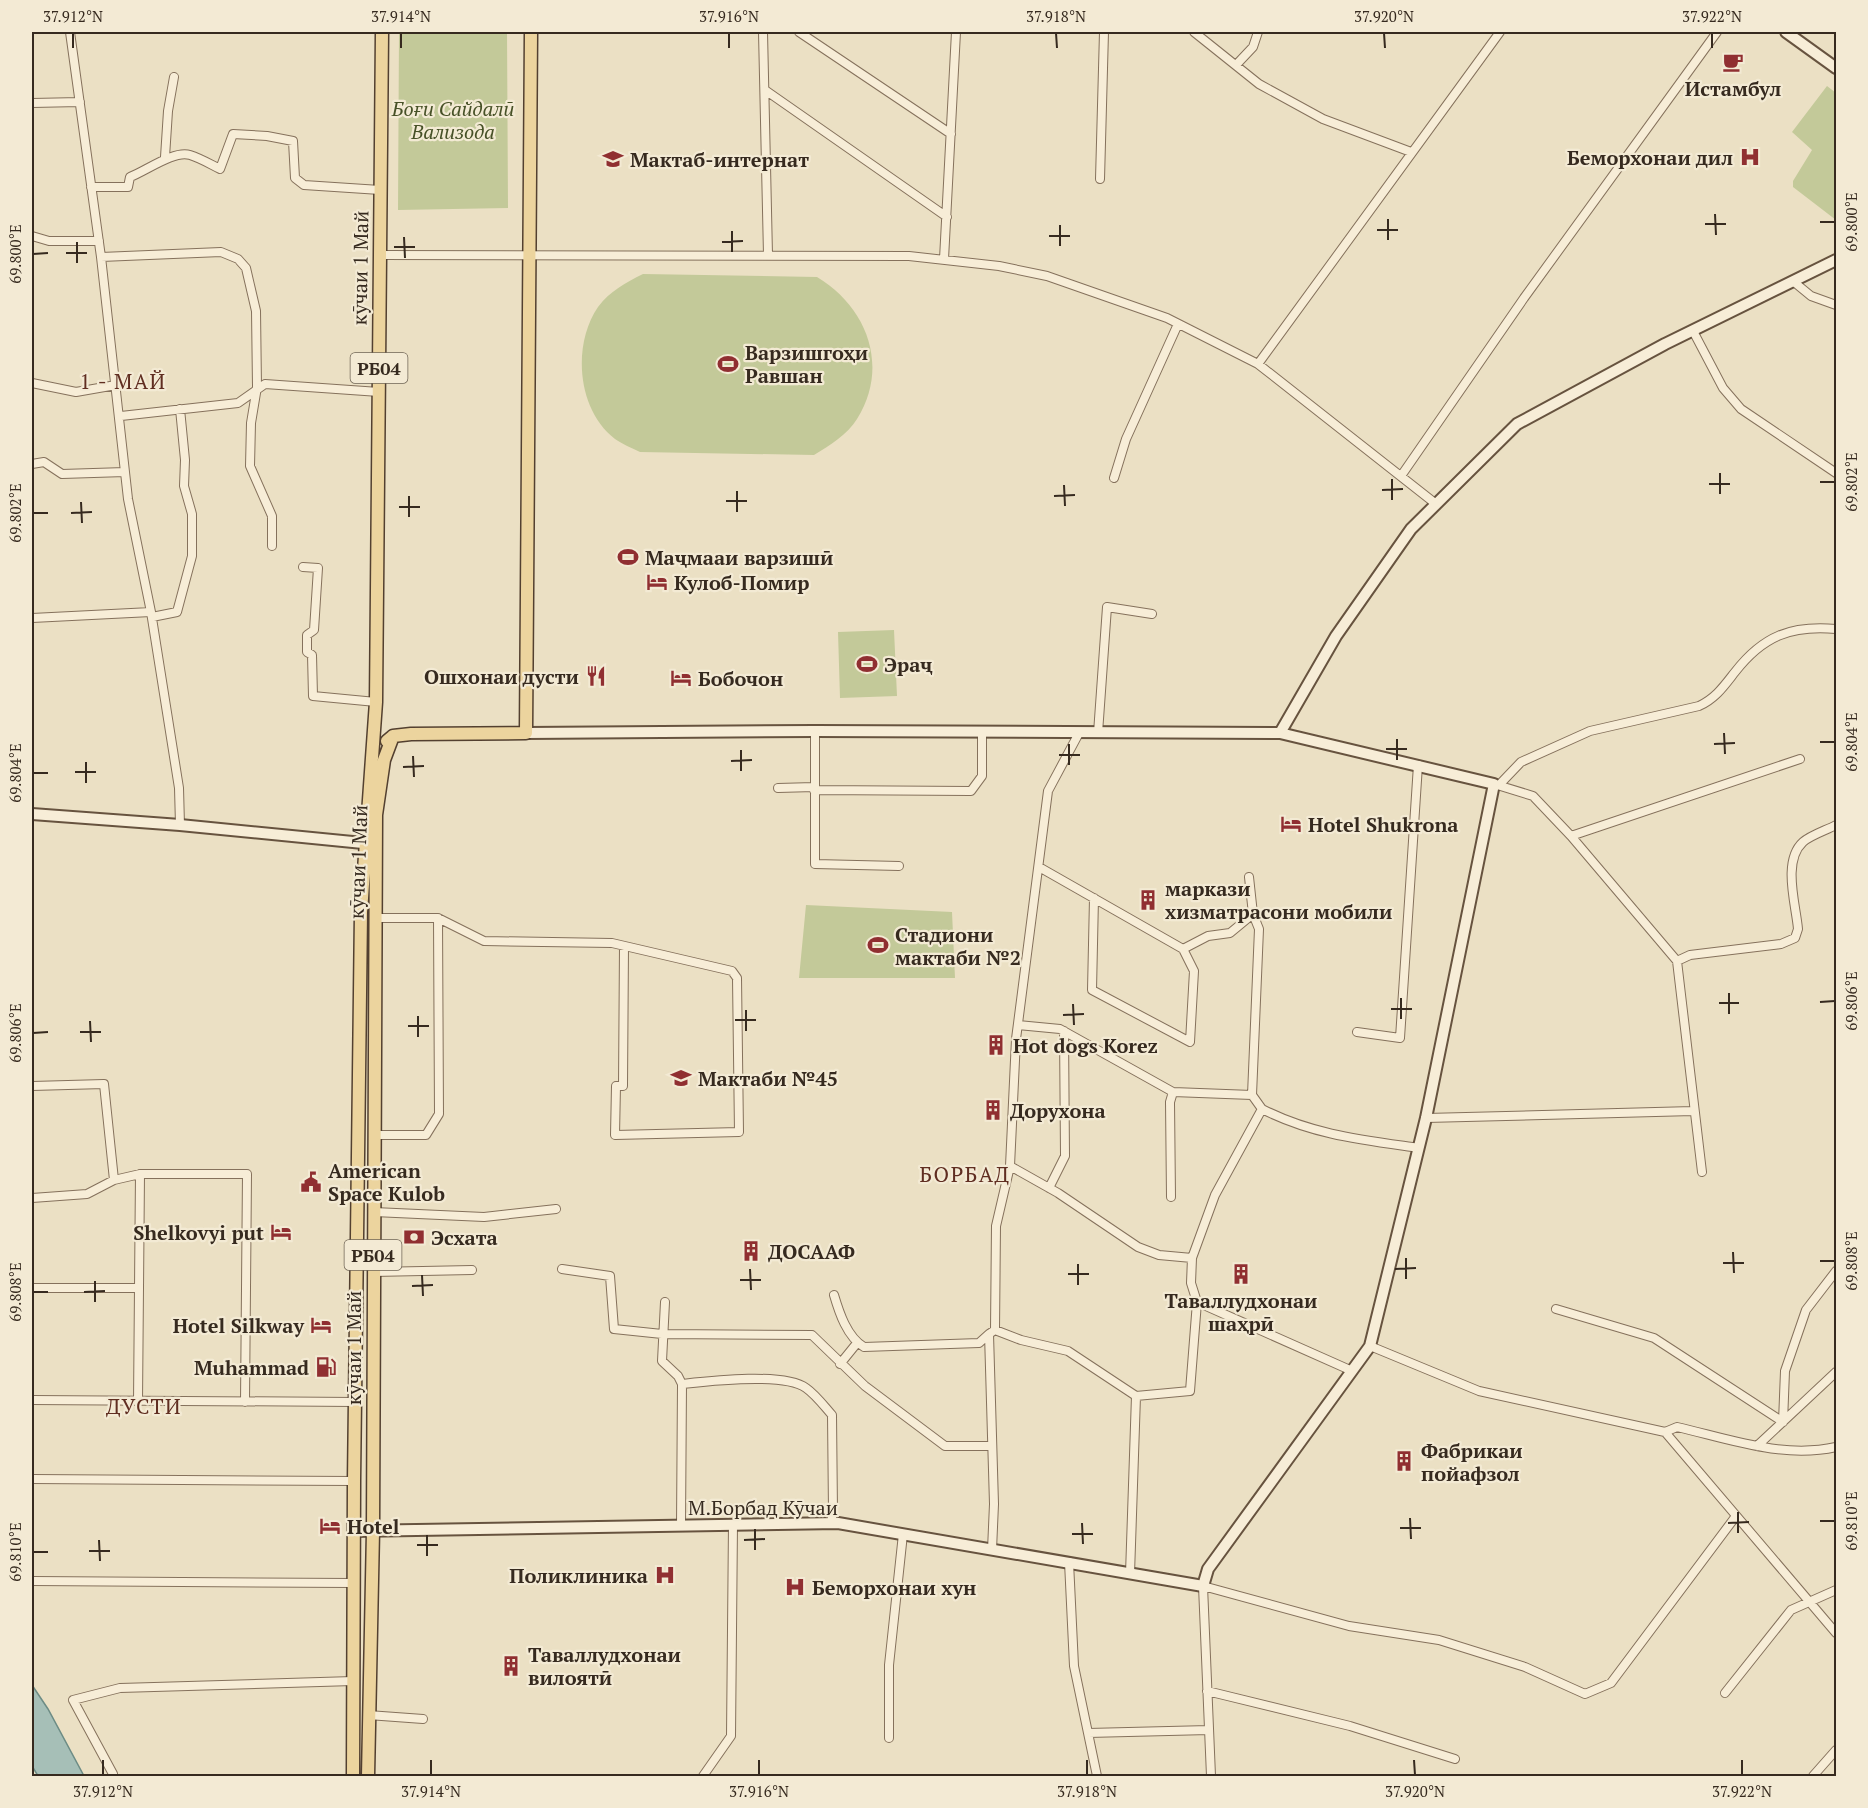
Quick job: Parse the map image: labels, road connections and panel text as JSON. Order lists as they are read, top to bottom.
{
  "streets": {
    "main road": ["кӯчаи 1 Май", "РБ04"],
    "street": ["М.Борбад Кӯчаи"]
  },
  "crossings": [
    ["кӯчаи 1 Май", "РБ04"],
    ["кӯчаи 1 Май", "М.Борбад Кӯчаи"]
  ],
  "districts": ["1 - МАЙ", "БОРБАД", "ДУСТИ"],
  "parks": ["Боғи Сайдалӣ Вализода"],
  "places": {
    "cafe": ["Истамбул"],
    "hospital": ["Беморхонаи дил", "Поликлиника", "Беморхонаи хун"],
    "school or university": ["Мактаб-интернат", "Мактаби №45"],
    "sports": [
      "Варзишгоҳи Равшан",
      "Маҷмааи варзишӣ",
      "Эраҷ",
      "Стадиони мактаби №2"
    ],
    "hotel": [
      "Кулоб-Помир",
      "Бобочон",
      "Hotel Shukrona",
      "Shelkovyi put",
      "Hotel Silkway",
      "Hotel"
    ],
    "restaurant": ["Ошхонаи дусти"],
    "building": [
      "маркази хизматрасони мобили",
      "Hot dogs Korez",
      "Дорухона",
      "ДОСААФ",
      "Таваллудхонаи шаҳрӣ",
      "Фабрикаи пойафзол",
      "Таваллудхонаи вилоятӣ"
    ],
    "public building": ["American Space Kulob"],
    "bank": ["Эсхата"],
    "fuel station": ["Muhammad"]
  },
  "coordinates": [
    "37.912°N",
    "37.914°N",
    "37.916°N",
    "37.918°N",
    "37.920°N",
    "37.922°N",
    "69.800°E",
    "69.802°E",
    "69.804°E",
    "69.806°E",
    "69.808°E",
    "69.810°E"
  ]
}
